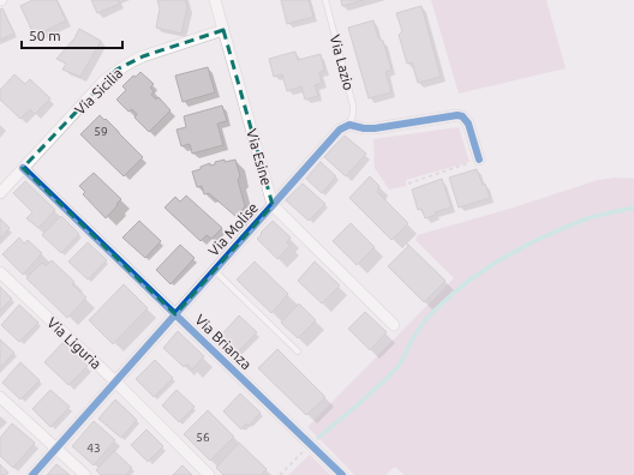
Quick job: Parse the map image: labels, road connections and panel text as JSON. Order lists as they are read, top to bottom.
{
  "streets": {
    "street": [
      "Via Sicilia",
      "Via Esine",
      "Via Molise",
      "Via Brianza",
      "Via Liguria"
    ],
    "lane": ["Via Lazio"]
  },
  "crossings": [
    ["Via Lazio", "Via Molise"],
    ["Via Sicilia", "Via Esine"],
    ["Via Sicilia", "Via Brianza"],
    ["Via Esine", "Via Molise"],
    ["Via Molise", "Via Brianza"],
    ["Via Molise", "Via Liguria"]
  ],
  "house_numbers": ["59", "56", "43"],
  "scale_bar": "50 m"
}
